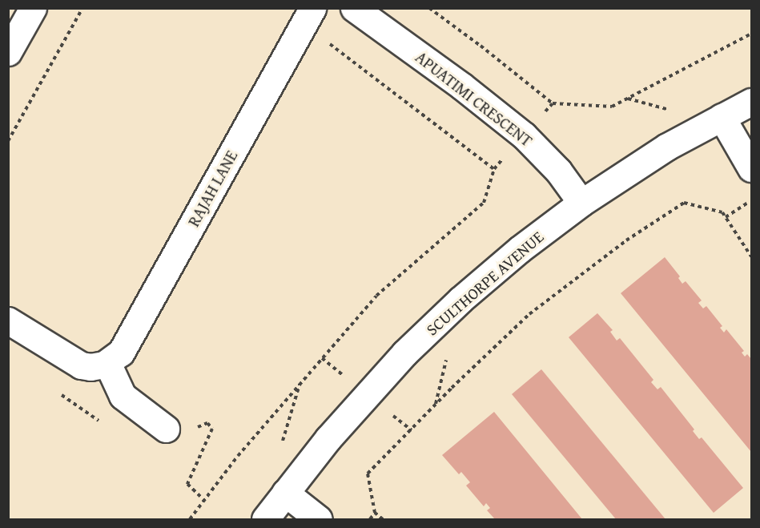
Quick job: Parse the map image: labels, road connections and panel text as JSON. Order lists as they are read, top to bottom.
{
  "streets": {
    "street": ["APUATIMI CRESCENT", "RAJAH LANE", "SCULTHORPE AVENUE"]
  },
  "crossings": [
    ["APUATIMI CRESCENT", "SCULTHORPE AVENUE"]
  ]
}
